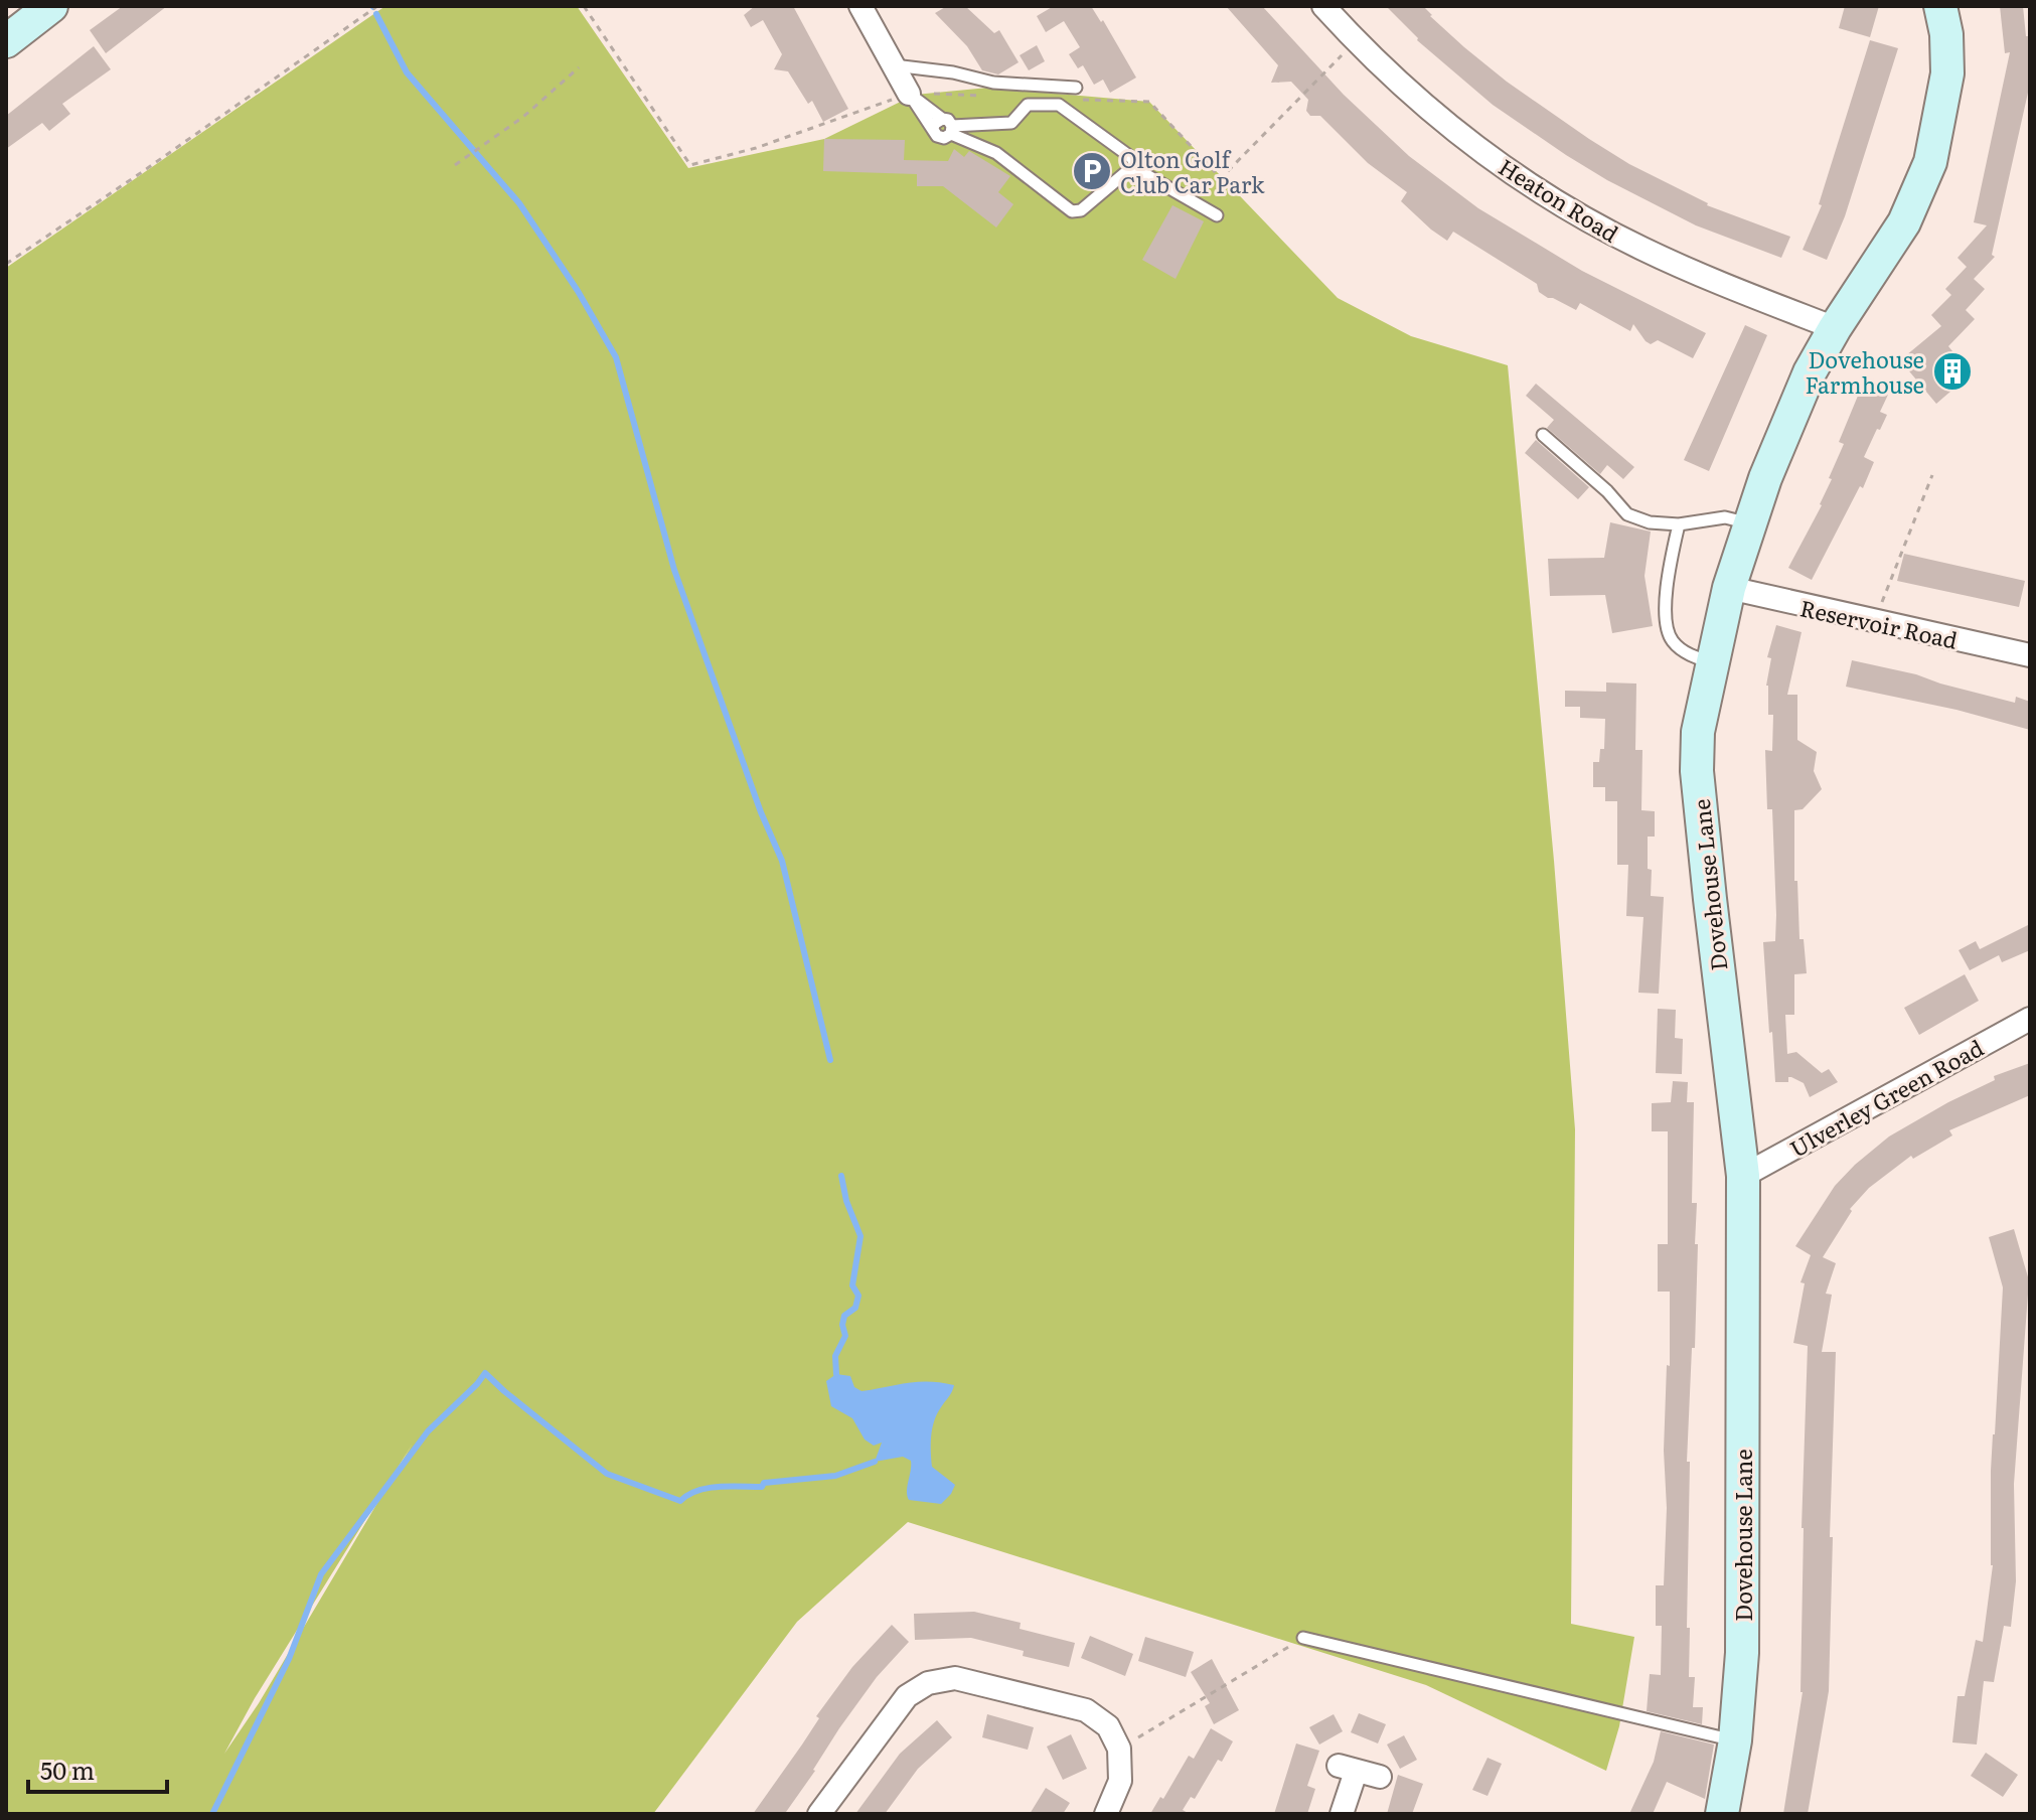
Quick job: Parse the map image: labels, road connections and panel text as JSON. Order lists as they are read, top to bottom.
{
  "streets": {
    "street": [
      "Heaton Road",
      "Reservoir Road",
      "Dovehouse Lane",
      "Ulverley Green Road"
    ]
  },
  "crossings": [
    ["Heaton Road", "Dovehouse Lane"],
    ["Reservoir Road", "Dovehouse Lane"],
    ["Dovehouse Lane", "Ulverley Green Road"]
  ],
  "places": {
    "parking": ["Olton Golf Club Car Park"],
    "building": ["Dovehouse Farmhouse"]
  },
  "scale_bar": "50 m"
}
